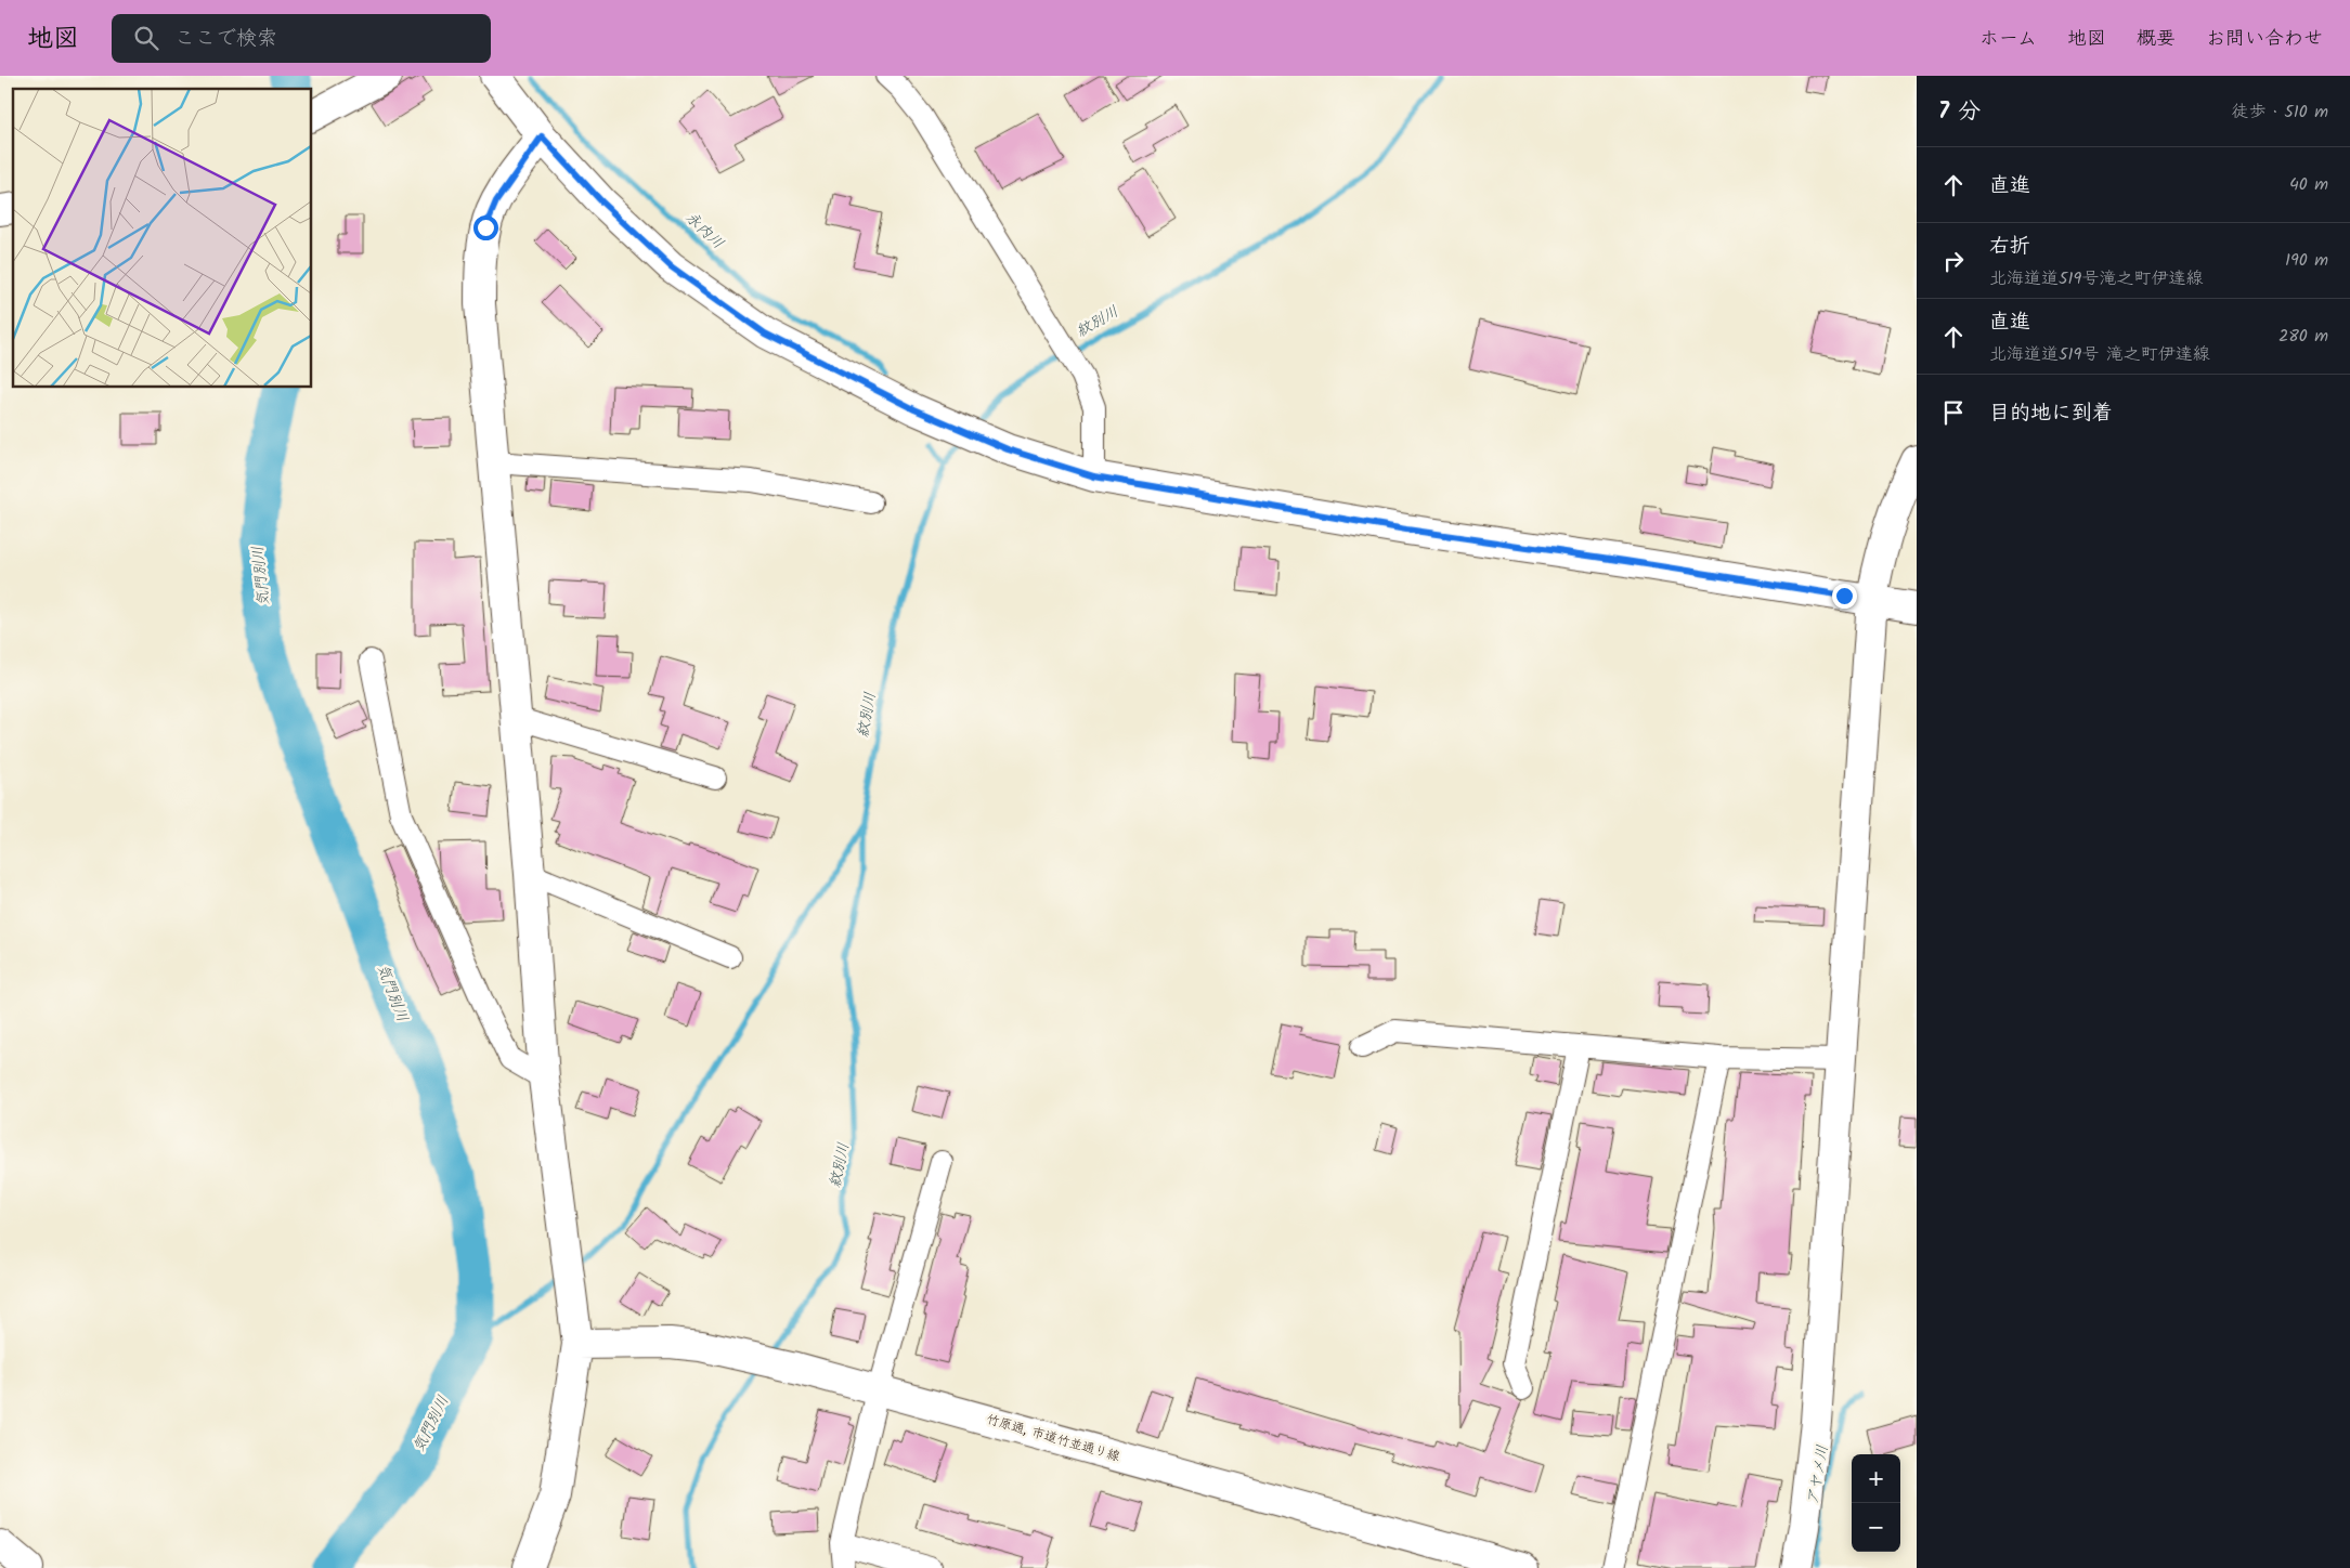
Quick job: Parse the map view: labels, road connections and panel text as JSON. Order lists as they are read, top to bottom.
{
  "streets": {
    "street": ["竹原通, 市道竹並通り線"]
  },
  "water": [
    "永内川",
    "紋別川",
    "気門別川",
    "アヤメ川"
  ],
  "page": {
    "header": "地図",
    "search": "ここで検索",
    "nav": [
      "ホーム",
      "地図",
      "概要",
      "お問い合わせ"
    ],
    "heading": ["7 分", "徒歩 · 510 m"],
    "list": [
      ["直進", "40 m"],
      ["右折", "北海道道519号滝之町伊達線", "190 m"],
      ["直進", "北海道道519号 滝之町伊達線", "280 m"],
      "目的地に到着"
    ],
    "map_buttons": ["+", "−"]
  }
}
